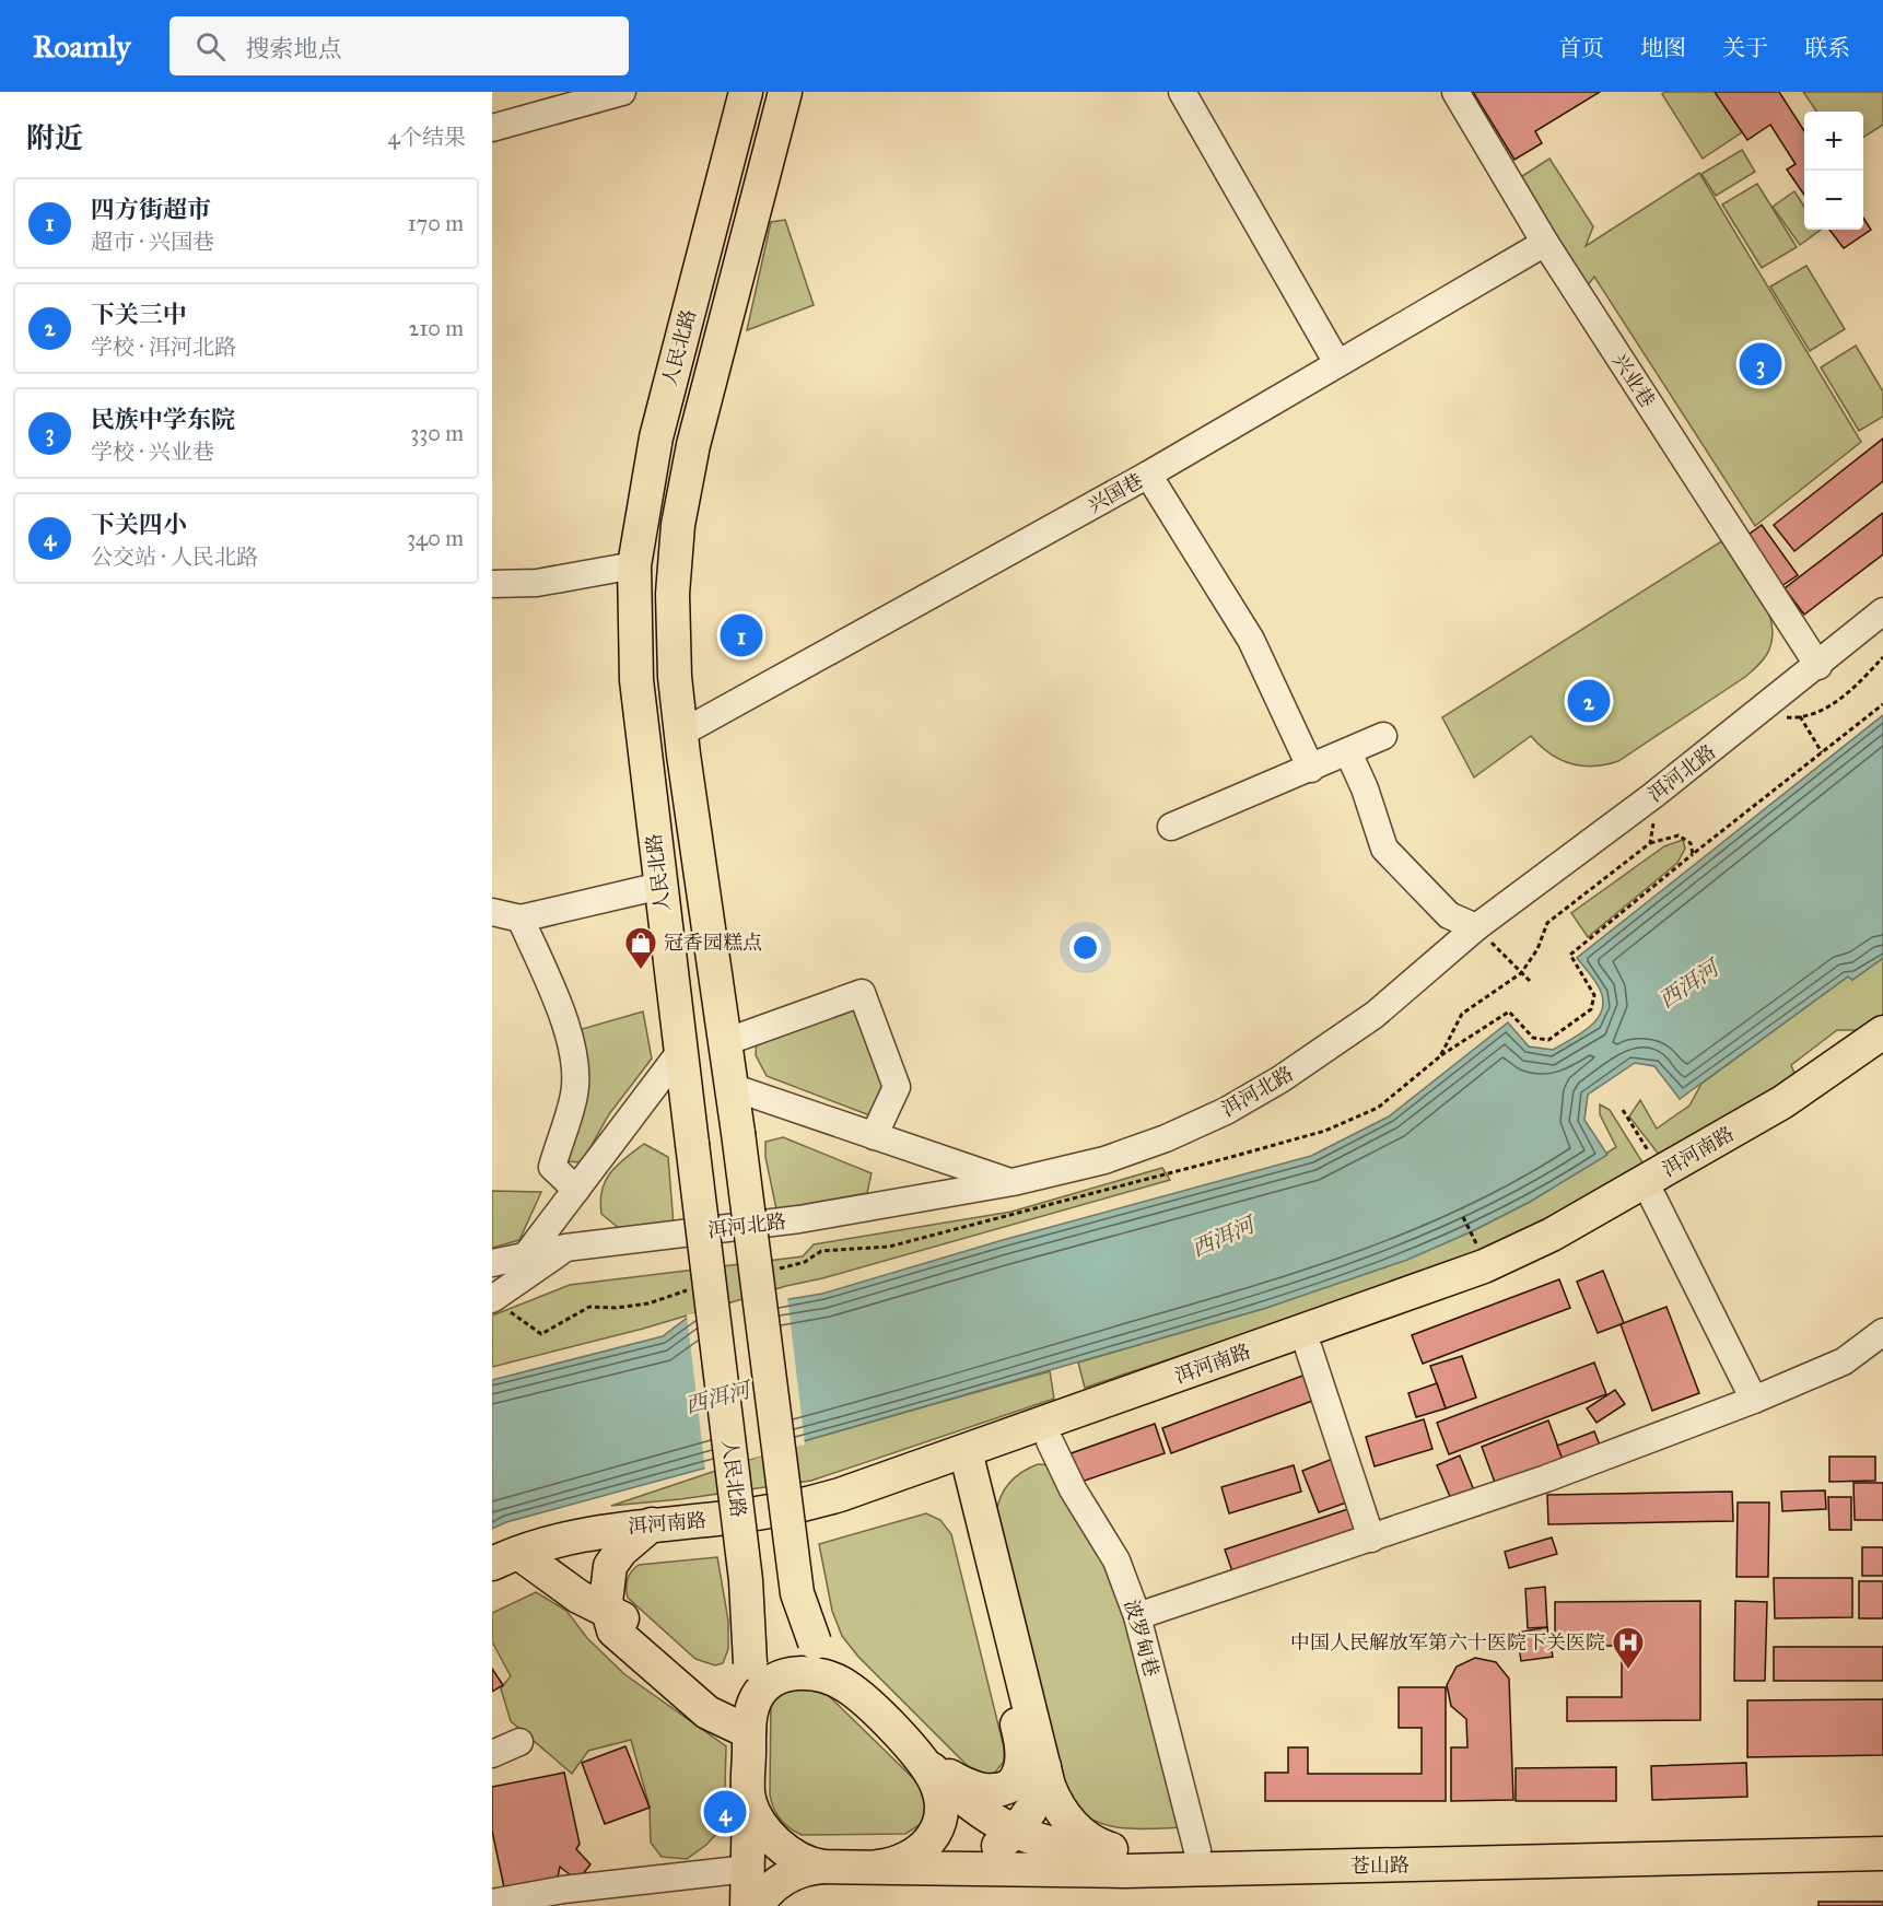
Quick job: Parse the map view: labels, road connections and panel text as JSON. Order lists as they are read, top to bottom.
{
  "streets": {
    "main road": ["人民北路", "洱河南路", "苍山路"],
    "street": [
      "兴业巷",
      "兴国巷",
      "洱河北路",
      "波罗甸巷"
    ]
  },
  "crossings": [
    ["人民北路", "兴国巷"],
    ["人民北路", "苍山路"],
    ["兴业巷", "兴国巷"],
    ["兴业巷", "洱河北路"],
    ["洱河南路", "波罗甸巷"],
    ["波罗甸巷", "苍山路"]
  ],
  "water": ["西洱河"],
  "places": {
    "shop": ["冠香园糕点"],
    "hospital": ["中国人民解放军第六十医院下关医院"]
  },
  "page": {
    "header": "Roamly",
    "search": "搜索地点",
    "nav": [
      "首页",
      "地图",
      "关于",
      "联系"
    ],
    "heading": ["附近", "4个结果"],
    "map_buttons": ["+", "−"],
    "list": [
      {
        "mark": "1",
        "name": "四方街超市",
        "note": "超市 · 兴国巷",
        "value": "170 m"
      },
      {
        "mark": "2",
        "name": "下关三中",
        "note": "学校 · 洱河北路",
        "value": "210 m"
      },
      {
        "mark": "3",
        "name": "民族中学东院",
        "note": "学校 · 兴业巷",
        "value": "330 m"
      },
      {
        "mark": "4",
        "name": "下关四小",
        "note": "公交站 · 人民北路",
        "value": "340 m"
      }
    ],
    "pins": [
      "3",
      "1",
      "2",
      "4"
    ]
  }
}
